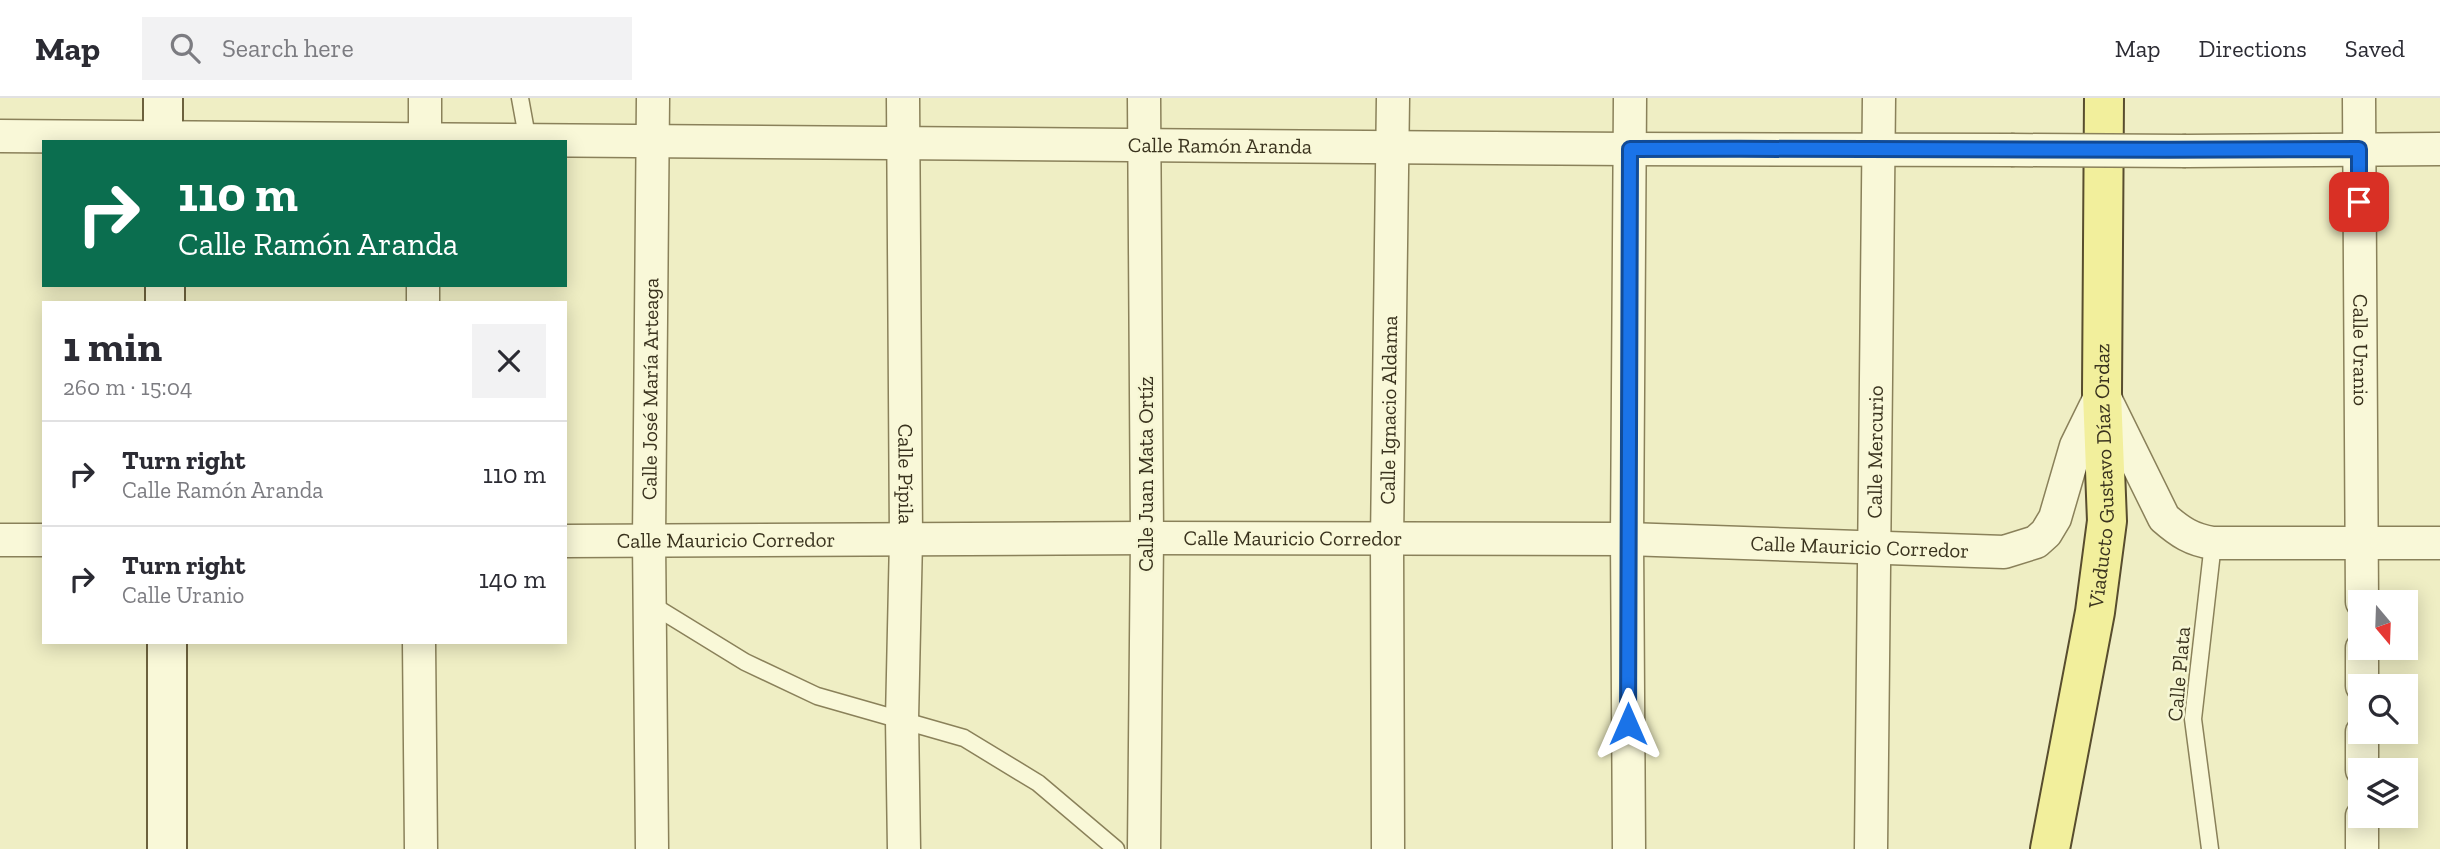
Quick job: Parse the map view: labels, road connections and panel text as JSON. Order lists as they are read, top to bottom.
{
  "streets": {
    "main road": ["Viaducto Gustavo Díaz Ordaz"],
    "street": [
      "Calle Ramón Aranda",
      "Calle Uranio",
      "Calle José María Arteaga",
      "Calle Ignacio Aldama",
      "Calle Mercurio",
      "Calle Pípila",
      "Calle Juan Mata Ortíz",
      "Calle Mauricio Corredor"
    ],
    "lane": ["Calle Plata"]
  },
  "crossings": [
    ["Calle Ramón Aranda", "Calle Uranio"],
    ["Calle Ramón Aranda", "Calle José María Arteaga"],
    ["Calle Ramón Aranda", "Calle Ignacio Aldama"],
    ["Calle Ramón Aranda", "Calle Mercurio"],
    ["Calle Ramón Aranda", "Calle Pípila"],
    ["Calle Ramón Aranda", "Calle Juan Mata Ortíz"],
    ["Calle José María Arteaga", "Calle Mauricio Corredor"],
    ["Calle Ignacio Aldama", "Calle Mauricio Corredor"],
    ["Calle Mercurio", "Calle Mauricio Corredor"],
    ["Calle Pípila", "Calle Mauricio Corredor"],
    ["Calle Juan Mata Ortíz", "Calle Mauricio Corredor"],
    ["Viaducto Gustavo Díaz Ordaz", "Calle Mauricio Corredor"]
  ],
  "north": "bottom",
  "page": {
    "header": "Map",
    "search": "Search here",
    "nav": ["Map", "Directions", "Saved"],
    "turn": ["110 m", "Calle Ramón Aranda"],
    "heading": ["1 min", "260 m · 15:04"],
    "list": [
      {
        "name": "Turn right",
        "note": "Calle Ramón Aranda",
        "value": "110 m"
      },
      {
        "name": "Turn right",
        "note": "Calle Uranio",
        "value": "140 m"
      }
    ]
  }
}
